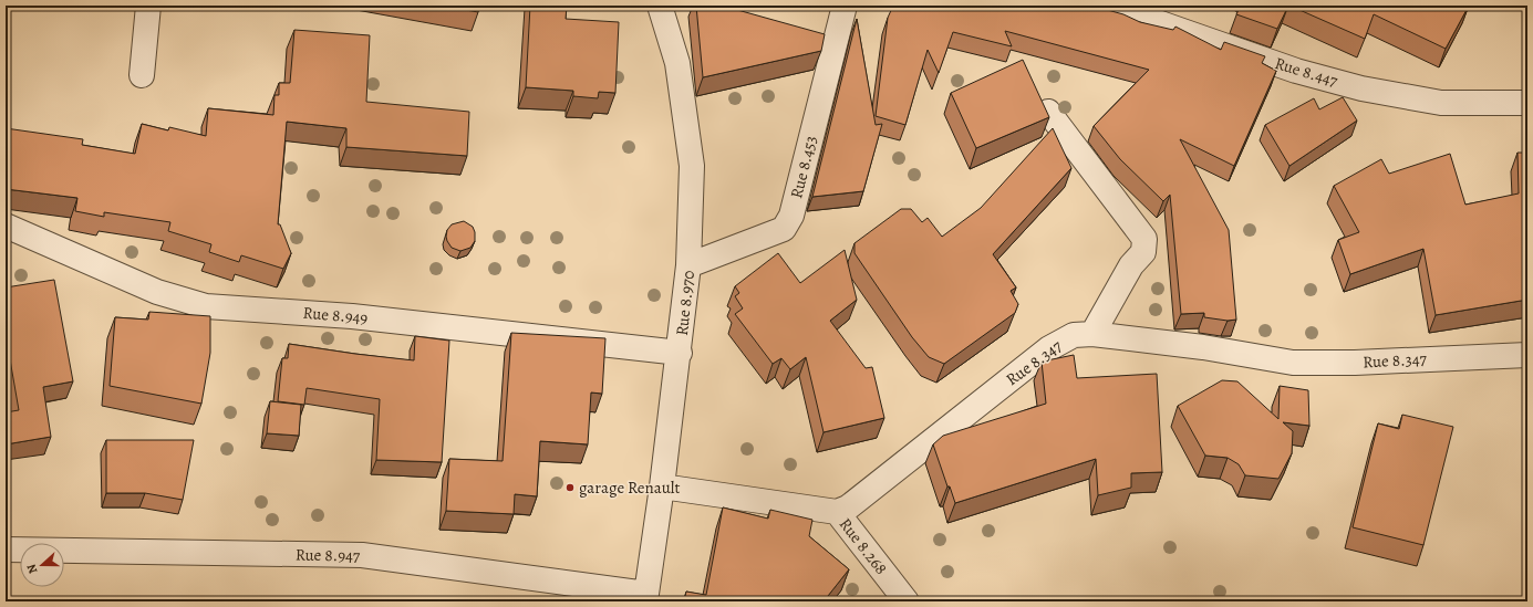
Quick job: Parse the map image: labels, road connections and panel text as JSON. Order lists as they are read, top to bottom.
{
  "streets": {
    "street": [
      "Rue 8.447",
      "Rue 8.453",
      "Rue 8.970",
      "Rue 8.949",
      "Rue 8.347",
      "Rue 8.268",
      "Rue 8.947"
    ]
  },
  "crossings": [
    ["Rue 8.453", "Rue 8.970"],
    ["Rue 8.970", "Rue 8.949"],
    ["Rue 8.970", "Rue 8.947"],
    ["Rue 8.347", "Rue 8.268"]
  ],
  "places": ["garage Renault"],
  "north": "left"
}
